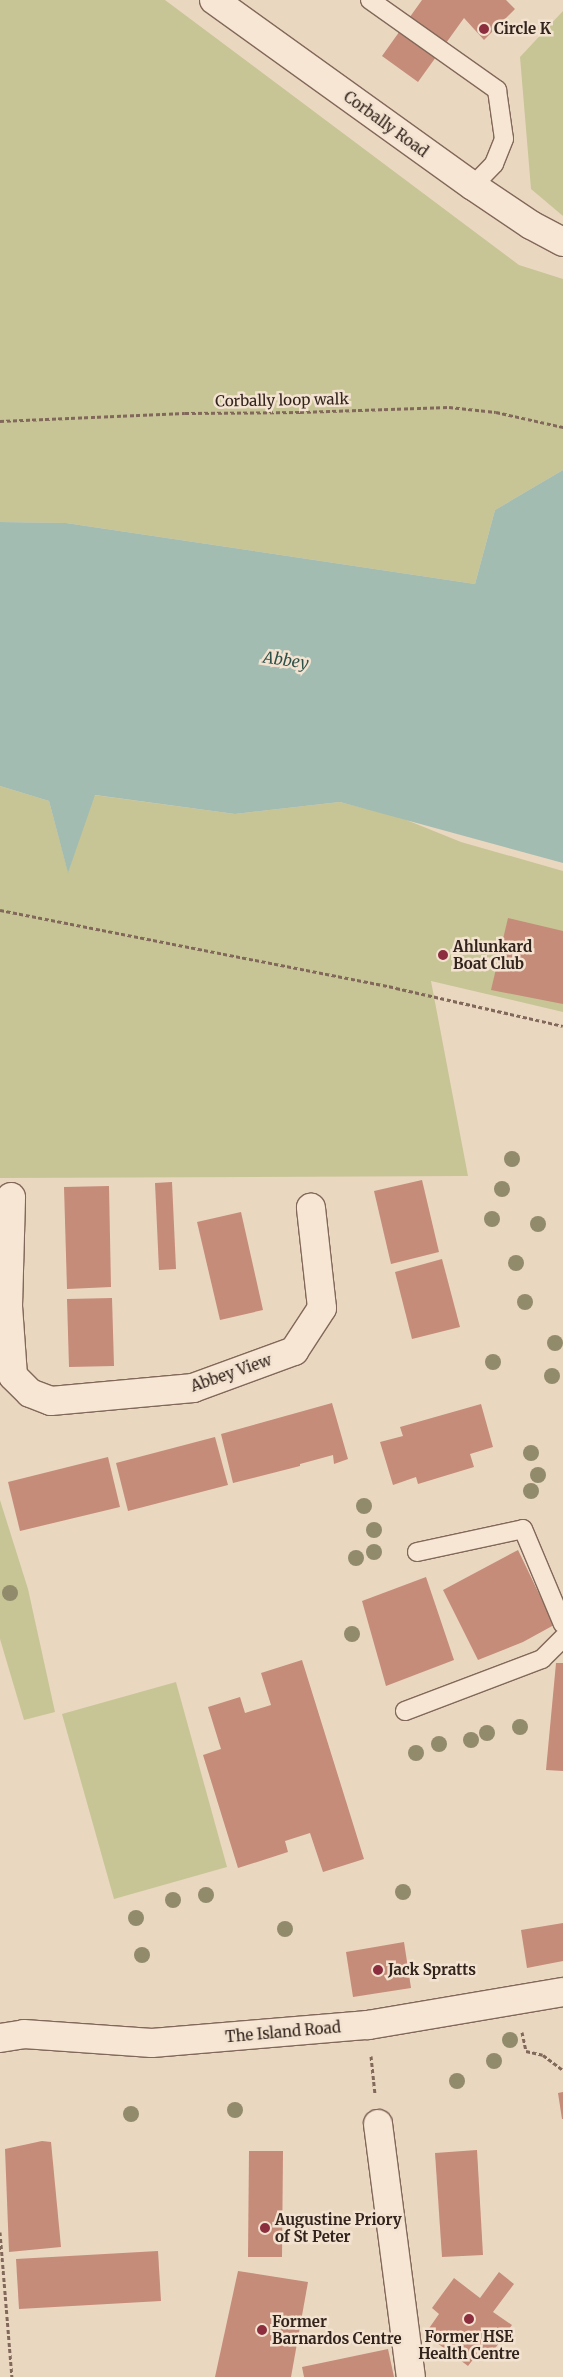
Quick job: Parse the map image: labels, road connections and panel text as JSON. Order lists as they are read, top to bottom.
{
  "streets": {
    "main road": ["Corbally Road", "Abbey View", "The Island Road"],
    "path": ["Corbally loop walk"]
  },
  "water": ["Abbey"],
  "places": [
    "Circle K",
    "Ahlunkard Boat Club",
    "Jack Spratts",
    "Augustine Priory of St Peter",
    "Former HSE Health Centre",
    "Former Barnardos Centre"
  ]
}
